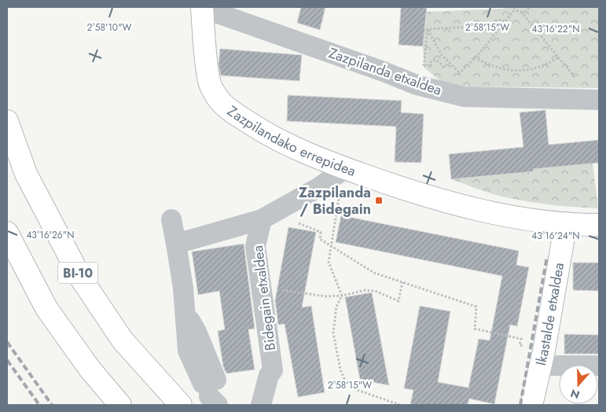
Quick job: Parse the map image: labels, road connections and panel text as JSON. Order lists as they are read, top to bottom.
{
  "streets": {
    "main road": ["Zazpilandako errepidea", "BI-10", "Ikastalde etxaldea"],
    "street": ["Zazpilanda etxaldea", "Bidegain etxaldea"]
  },
  "crossings": [
    ["Zazpilanda etxaldea", "Zazpilandako errepidea"],
    ["Zazpilandako errepidea", "Ikastalde etxaldea"]
  ],
  "places": {
    "transit": ["Zazpilanda / Bidegain"]
  },
  "north": "bottom",
  "coordinates": [
    "2°58'10\"W",
    "2°58'15\"W",
    "43°16'22\"N",
    "43°16'26\"N",
    "43°16'24\"N"
  ]
}
